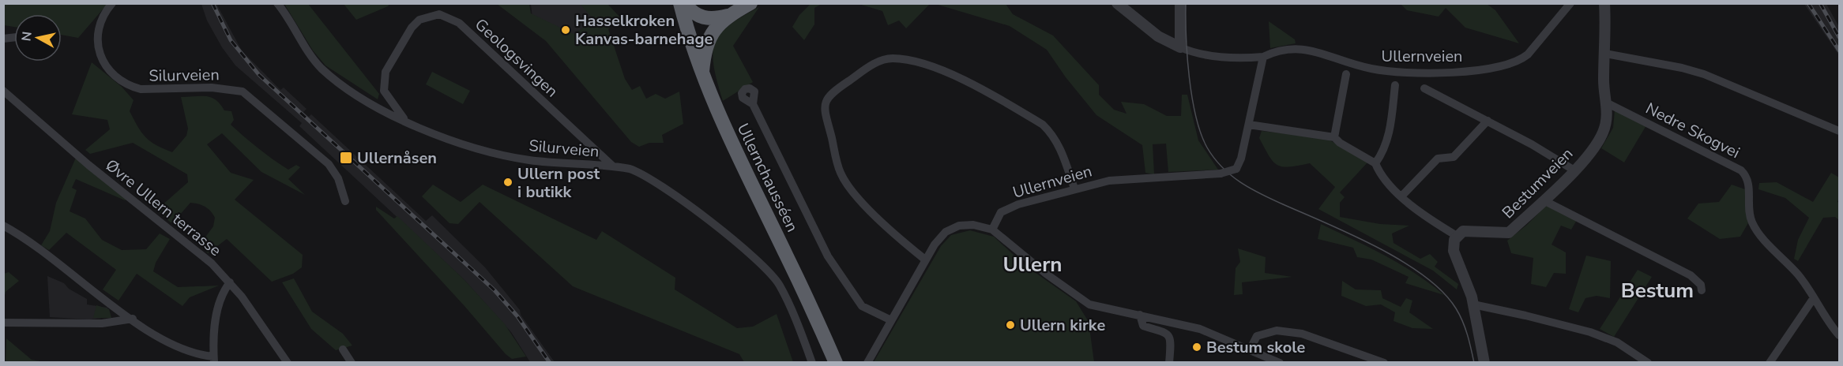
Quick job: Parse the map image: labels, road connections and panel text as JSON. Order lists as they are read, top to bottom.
{
  "streets": {
    "highway": ["Ullernchausséen"],
    "street": [
      "Ullernveien",
      "Geologsvingen",
      "Silurveien",
      "Nedre Skogvei",
      "Bestumveien",
      "Øvre Ullern terrasse"
    ]
  },
  "crossings": [
    ["Geologsvingen", "Silurveien"],
    ["Nedre Skogvei", "Bestumveien"]
  ],
  "districts": ["Ullern", "Bestum"],
  "places": {
    "other": [
      "Hasselkroken Kanvas-barnehage",
      "Ullern post i butikk",
      "Ullern kirke",
      "Bestum skole"
    ],
    "transit": ["Ullernåsen"]
  },
  "north": "left"
}
